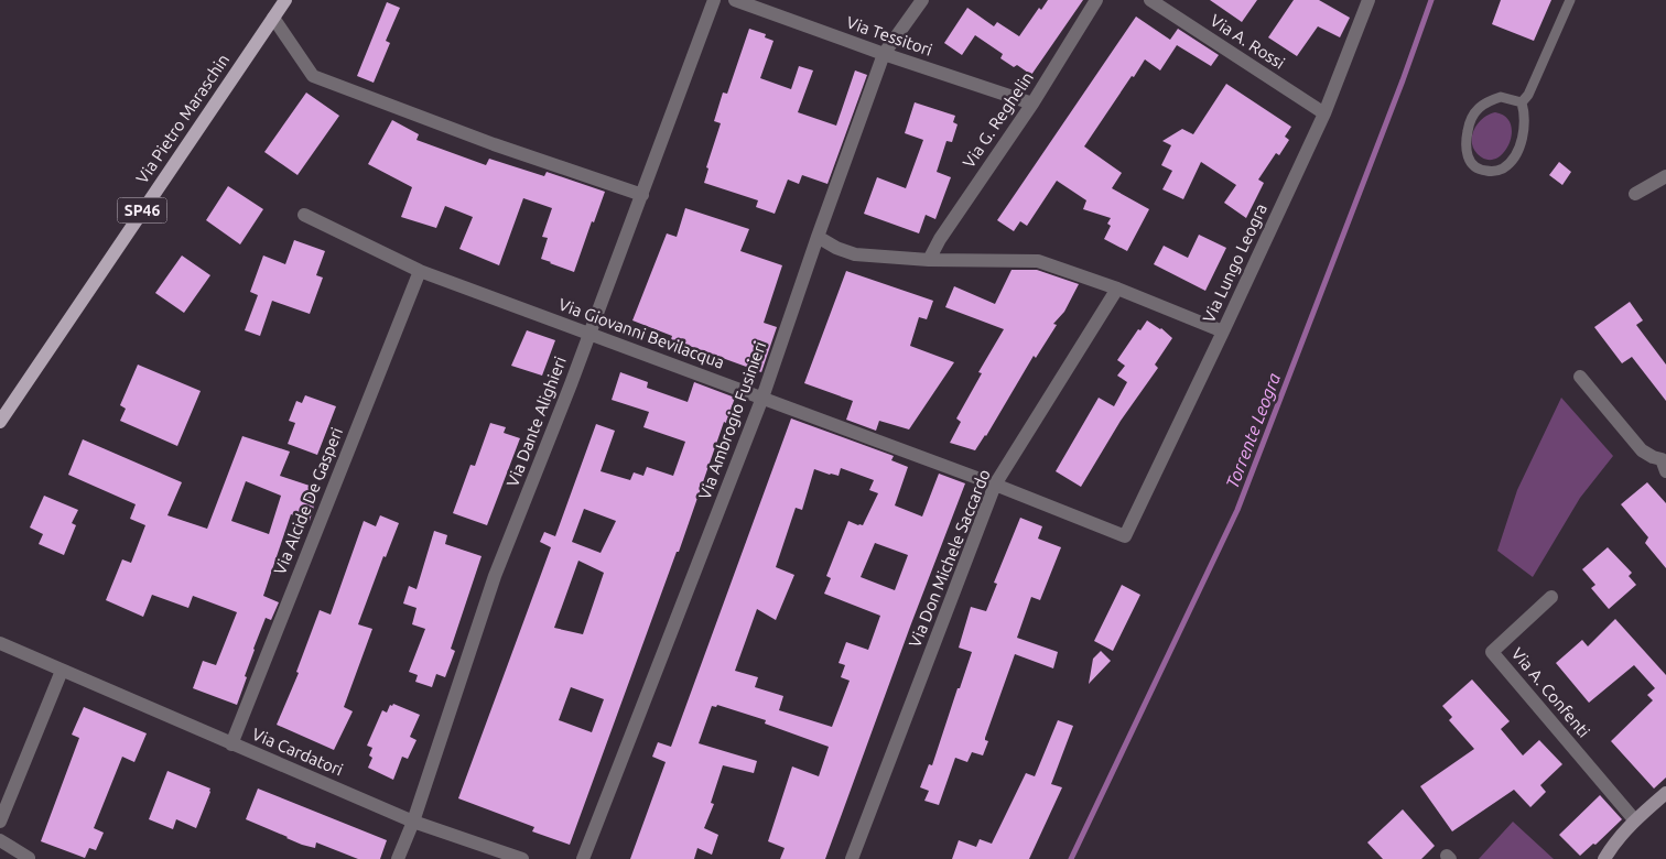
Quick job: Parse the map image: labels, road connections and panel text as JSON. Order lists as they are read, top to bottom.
{
  "streets": {
    "main road": ["Via Pietro Maraschin", "SP46"],
    "street": [
      "Via Tessitori",
      "Via A. Rossi",
      "Via G. Reghelin",
      "Via Lungo Leogra",
      "Via Giovanni Bevilacqua",
      "Via Ambrogio Fusinieri",
      "Via Dante Alighieri",
      "Via Alcide De Gasperi",
      "Via Don Michele Saccardo",
      "Via A. Confenti",
      "Via Cardatori"
    ]
  },
  "crossings": [
    ["Via Tessitori", "Via G. Reghelin"],
    ["Via Tessitori", "Via Ambrogio Fusinieri"],
    ["Via A. Rossi", "Via Lungo Leogra"],
    ["Via Lungo Leogra", "Via Giovanni Bevilacqua"],
    ["Via Giovanni Bevilacqua", "Via Ambrogio Fusinieri"],
    ["Via Giovanni Bevilacqua", "Via Dante Alighieri"],
    ["Via Giovanni Bevilacqua", "Via Alcide De Gasperi"],
    ["Via Giovanni Bevilacqua", "Via Don Michele Saccardo"],
    ["Via Dante Alighieri", "Via Cardatori"],
    ["Via Alcide De Gasperi", "Via Cardatori"]
  ],
  "water": ["Torrente Leogra"]
}
